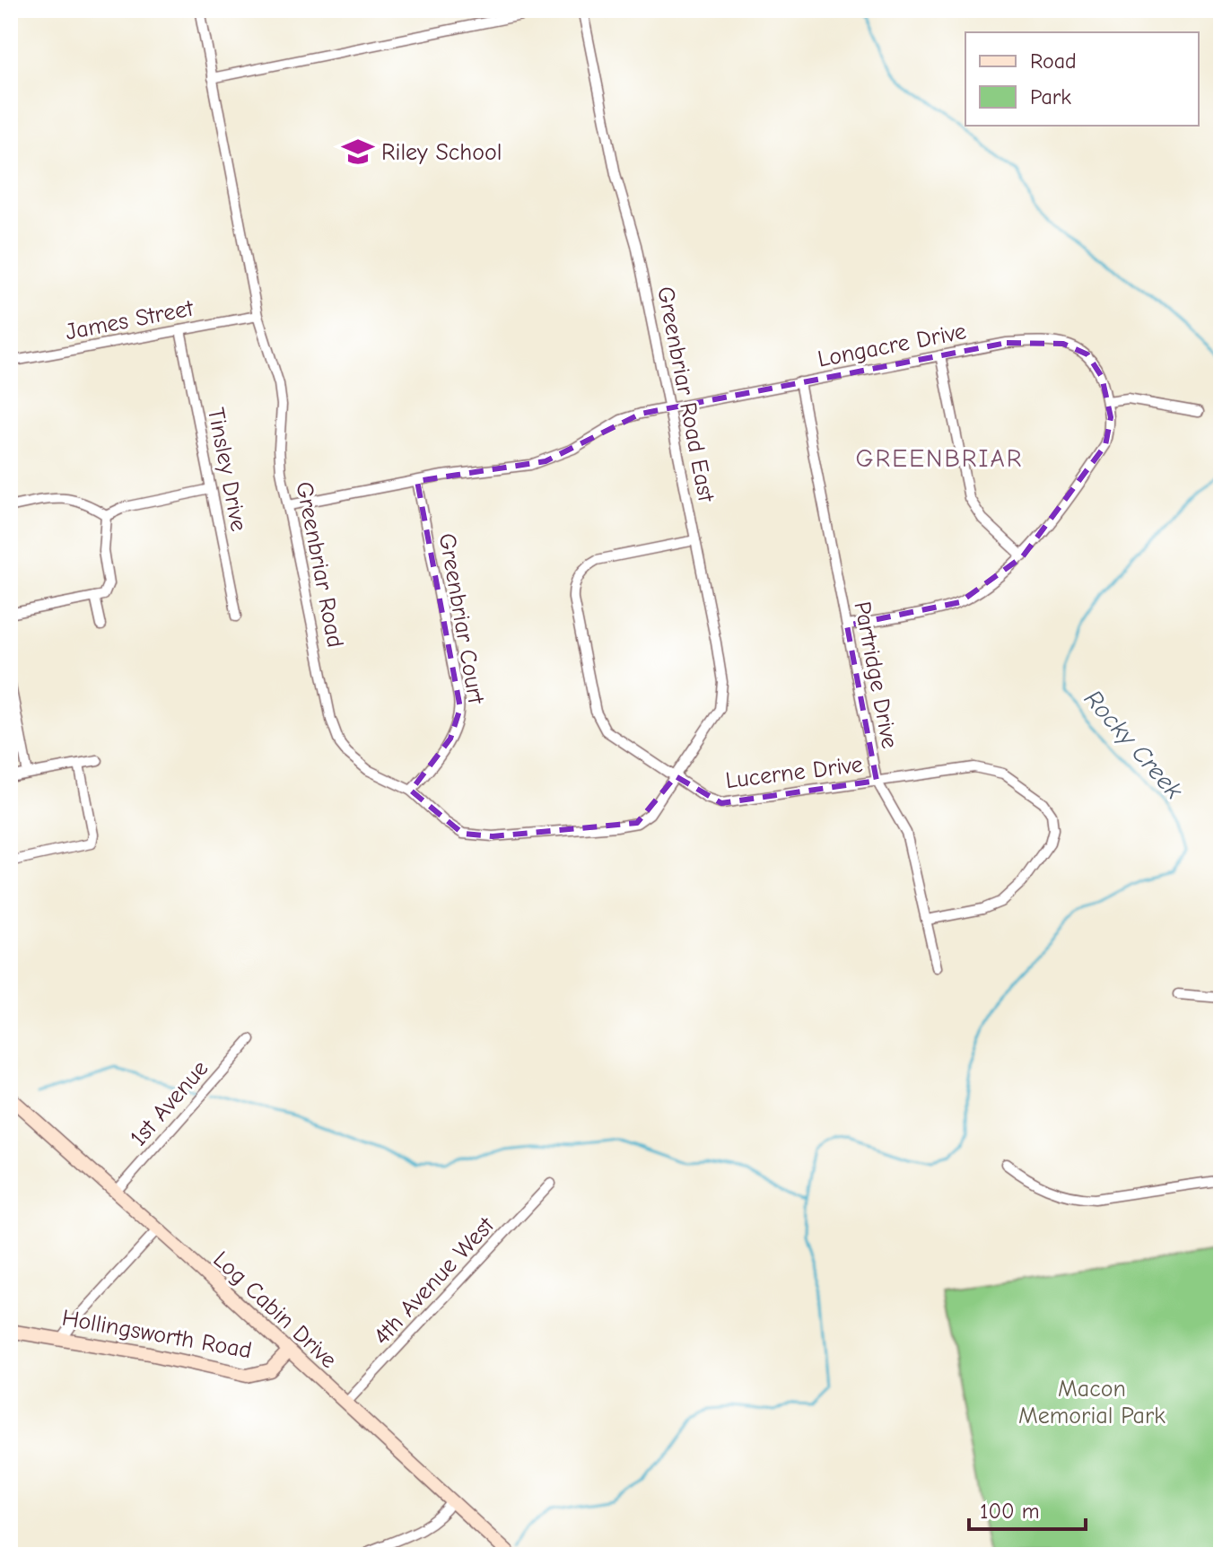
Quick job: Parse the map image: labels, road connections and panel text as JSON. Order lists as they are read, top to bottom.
{
  "streets": {
    "street": [
      "James Street",
      "Longacre Drive",
      "Greenbriar Road East",
      "Tinsley Drive",
      "Greenbriar Road",
      "Greenbriar Court",
      "Partridge Drive",
      "Lucerne Drive",
      "1st Avenue",
      "4th Avenue West",
      "Log Cabin Drive",
      "Hollingsworth Road"
    ]
  },
  "crossings": [
    ["James Street", "Tinsley Drive"],
    ["James Street", "Greenbriar Road"],
    ["Longacre Drive", "Greenbriar Road East"],
    ["Longacre Drive", "Greenbriar Road"],
    ["Longacre Drive", "Greenbriar Court"],
    ["Longacre Drive", "Partridge Drive"],
    ["Greenbriar Road East", "Greenbriar Road"],
    ["Greenbriar Road East", "Lucerne Drive"],
    ["Greenbriar Road", "Greenbriar Court"],
    ["Greenbriar Road", "Lucerne Drive"],
    ["Partridge Drive", "Lucerne Drive"],
    ["1st Avenue", "Log Cabin Drive"],
    ["4th Avenue West", "Log Cabin Drive"],
    ["Log Cabin Drive", "Hollingsworth Road"]
  ],
  "districts": ["GREENBRIAR"],
  "water": ["Rocky Creek"],
  "parks": ["Macon Memorial Park"],
  "places": {
    "school or university": ["Riley School"]
  },
  "legend": ["Road", "Park"],
  "scale_bar": "100 m"
}
